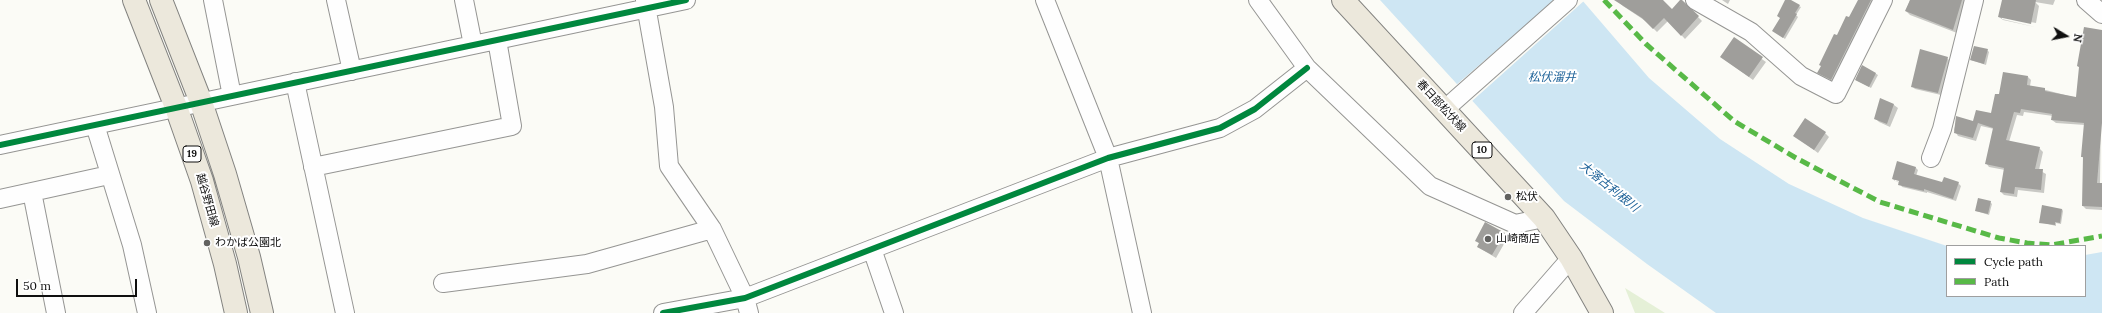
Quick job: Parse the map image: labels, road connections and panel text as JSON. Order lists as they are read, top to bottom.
{
  "streets": {
    "main road": [
      "春日部松伏線",
      "10",
      "19",
      "越谷野田線"
    ]
  },
  "water": ["松伏溜井", "大落古利根川"],
  "places": ["松伏", "山崎商店", "わかば公園北"],
  "legend": ["Cycle path", "Path"],
  "scale_bar": "50 m",
  "north": "right"
}
